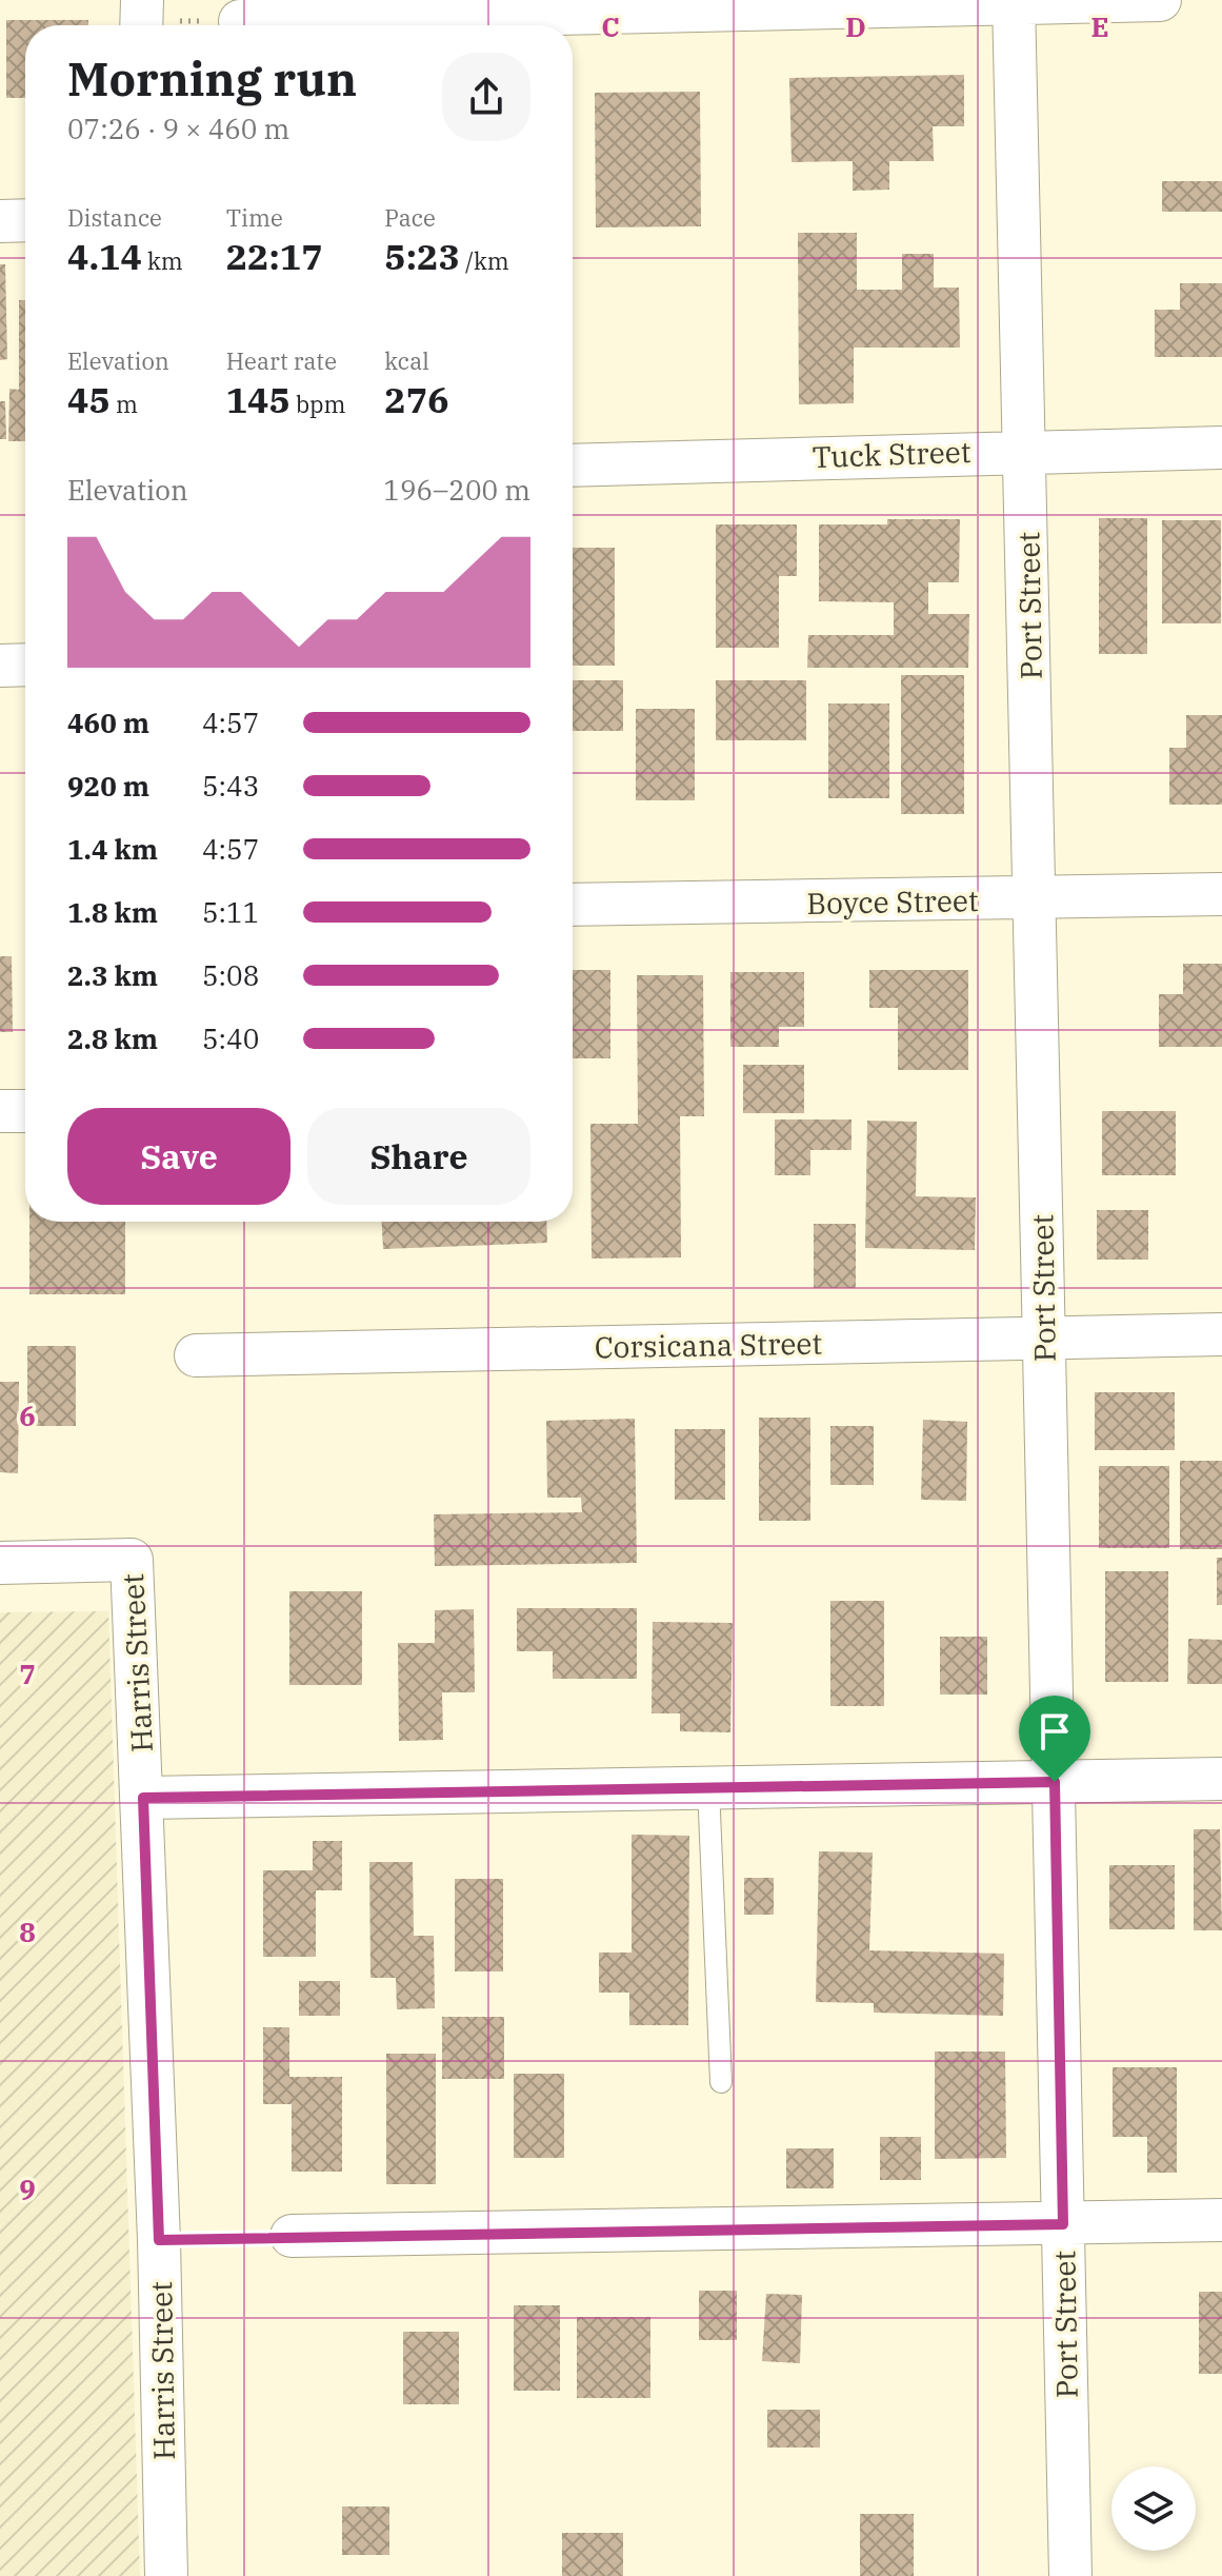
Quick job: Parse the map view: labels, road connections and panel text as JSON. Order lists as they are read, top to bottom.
{
  "streets": {
    "street": [
      "Tuck Street",
      "Port Street",
      "Boyce Street",
      "Corsicana Street",
      "Harris Street"
    ]
  },
  "crossings": [
    ["Tuck Street", "Port Street"],
    ["Port Street", "Boyce Street"],
    ["Port Street", "Corsicana Street"]
  ],
  "page": {
    "heading": ["Morning run", "07:26 · 9 × 460 m"],
    "stats": [
      ["Distance", "4.14 km"],
      ["Time", "22:17"],
      ["Pace", "5:23 /km"],
      ["Elevation", "45 m"],
      ["Heart rate", "145 bpm"],
      ["kcal", "276"]
    ],
    "chart": ["Elevation", "196–200 m"],
    "list": [
      {
        "name": "460 m",
        "note": "4:57"
      },
      {
        "name": "920 m",
        "note": "5:43"
      },
      {
        "name": "1.4 km",
        "note": "4:57"
      },
      {
        "name": "1.8 km",
        "note": "5:11"
      },
      {
        "name": "2.3 km",
        "note": "5:08"
      },
      {
        "name": "2.8 km",
        "note": "5:40"
      }
    ],
    "buttons": ["Save", "Share"]
  },
  "grid": {
    "columns": ["C", "D", "E"],
    "rows": [
      "6",
      "7",
      "8",
      "9"
    ]
  }
}
